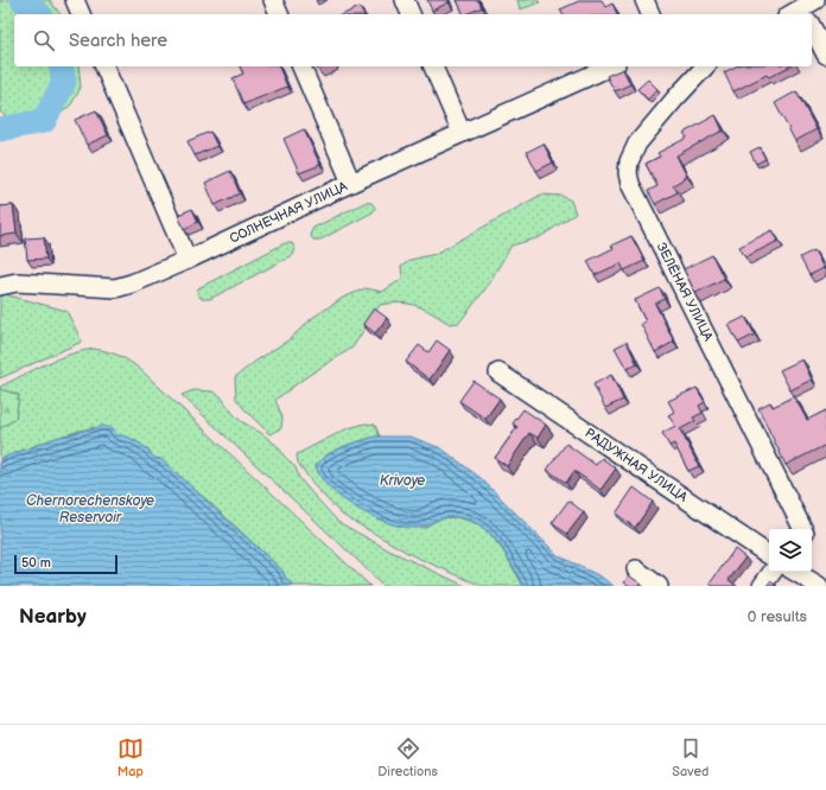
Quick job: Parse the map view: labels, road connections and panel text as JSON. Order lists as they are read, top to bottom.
{
  "streets": {
    "street": ["СОЛНЕЧНАЯ УЛИЦА", "ЗЕЛЁНАЯ УЛИЦА", "РАДУЖНАЯ УЛИЦА"]
  },
  "water": ["Krivoye", "Chernorechenskoye Reservoir"],
  "scale_bar": "50 m",
  "page": {
    "search": "Search here",
    "scale": "50 m",
    "heading": ["Nearby", "0 results"],
    "nav": ["Map", "Directions", "Saved"]
  }
}
